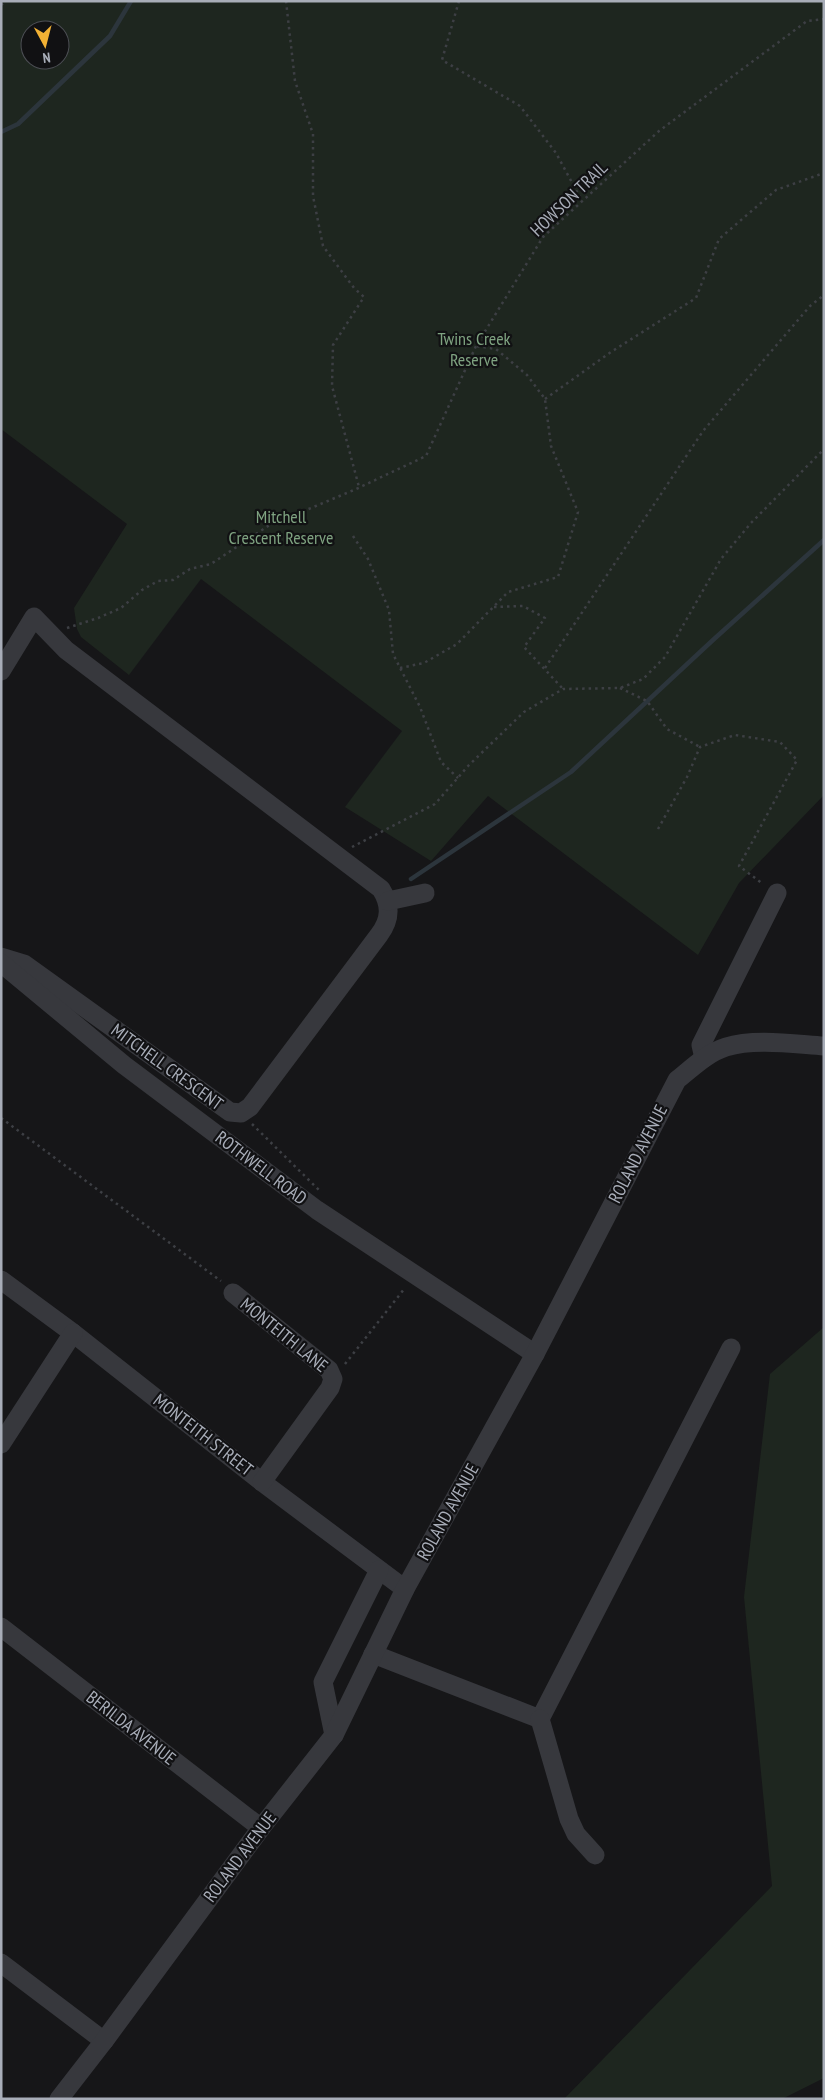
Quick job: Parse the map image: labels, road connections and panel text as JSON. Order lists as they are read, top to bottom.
{
  "streets": {
    "street": [
      "MITCHELL CRESCENT",
      "ROLAND AVENUE",
      "ROTHWELL ROAD",
      "MONTEITH LANE",
      "MONTEITH STREET",
      "BERILDA AVENUE"
    ],
    "path": ["HOWSON TRAIL"]
  },
  "crossings": [
    ["ROLAND AVENUE", "ROTHWELL ROAD"],
    ["ROLAND AVENUE", "MONTEITH STREET"],
    ["ROLAND AVENUE", "BERILDA AVENUE"]
  ],
  "parks": ["Twins Creek Reserve", "Mitchell Crescent Reserve"],
  "north": "bottom"
}
